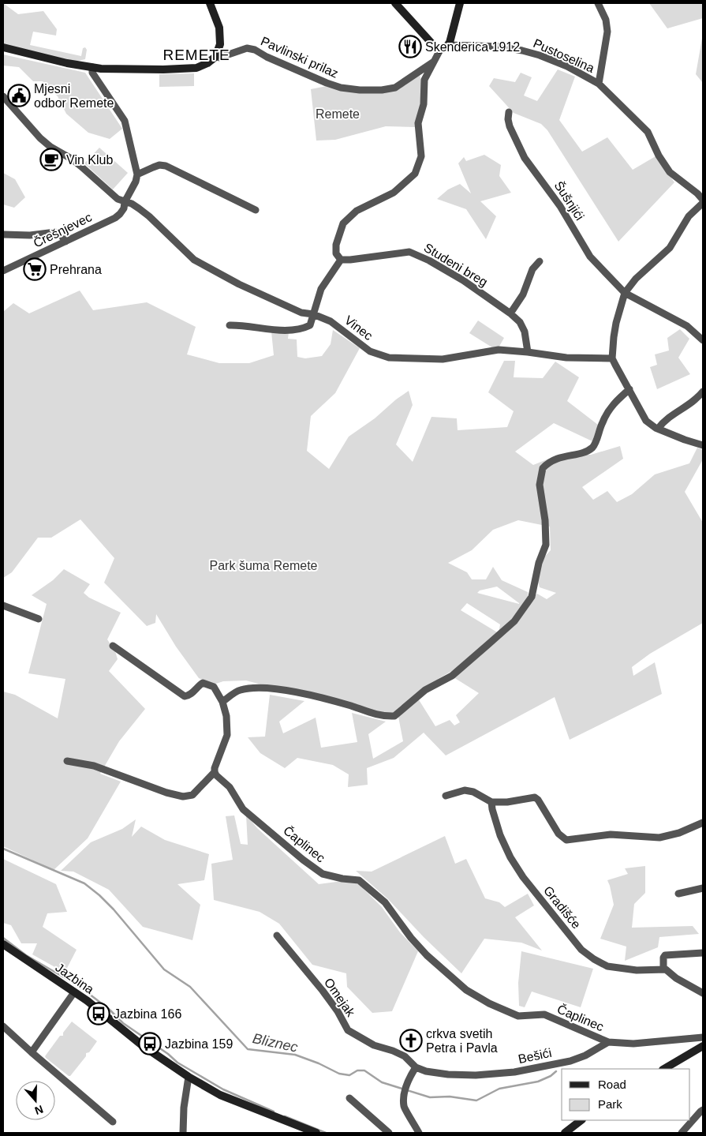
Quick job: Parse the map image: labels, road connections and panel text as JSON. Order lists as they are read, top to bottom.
{
  "streets": {
    "main road": ["Jazbina"],
    "street": [
      "Pustoselina",
      "Pavlinski prilaz",
      "Šušnjići",
      "Črešnjevec",
      "Studeni breg",
      "Vinec",
      "Čaplinec",
      "Gradišće",
      "Omejak",
      "Bešići"
    ]
  },
  "crossings": [
    ["Črešnjevec", "Vinec"],
    ["Studeni breg", "Vinec"],
    ["Čaplinec", "Bešići"],
    ["Omejak", "Bešići"]
  ],
  "districts": ["REMETE"],
  "water": ["Bliznec"],
  "parks": ["Remete", "Park šuma Remete"],
  "places": {
    "restaurant": ["Skenderica 1912"],
    "public building": ["Mjesni odbor Remete"],
    "cafe": ["Vin Klub"],
    "supermarket": ["Prehrana"],
    "bus stop": ["Jazbina 166", "Jazbina 159"],
    "church": ["crkva svetih Petra i Pavla"]
  },
  "legend": ["Road", "Park"],
  "north": "bottom"
}
